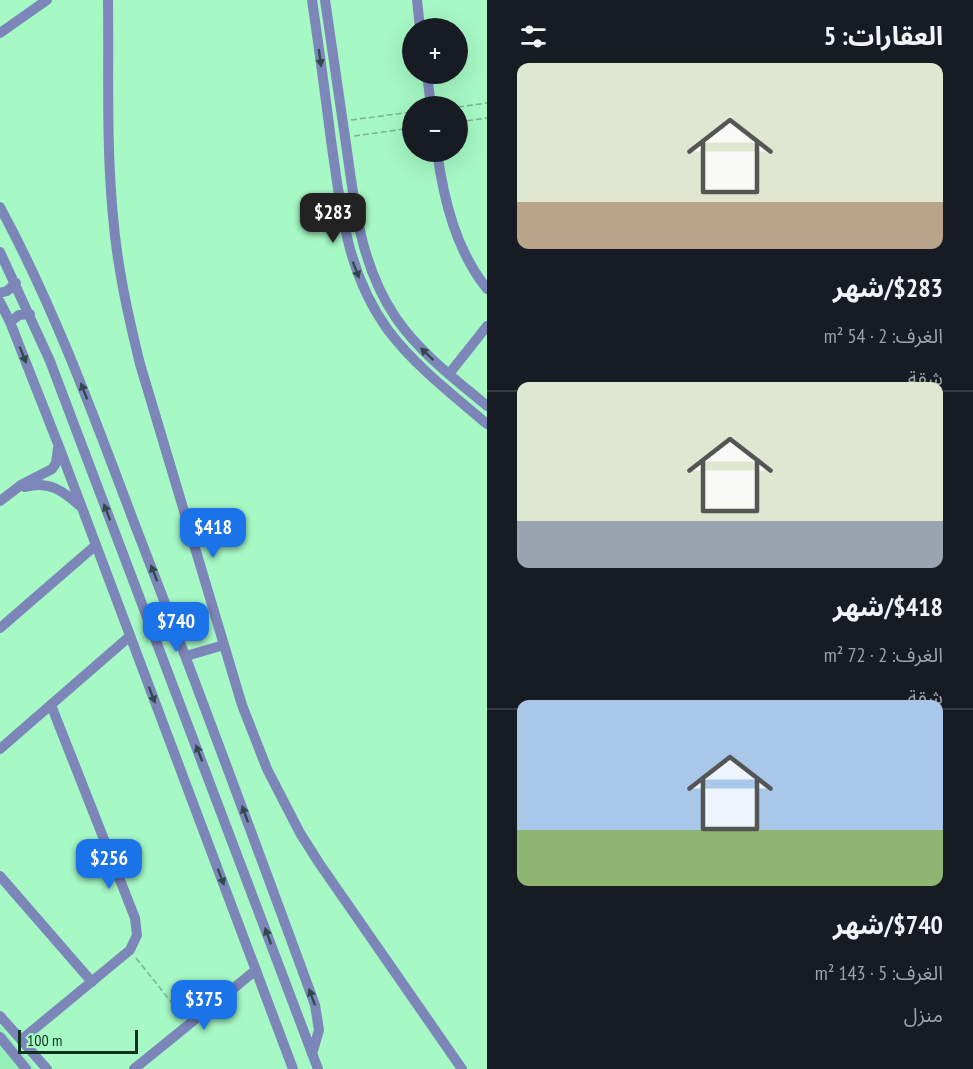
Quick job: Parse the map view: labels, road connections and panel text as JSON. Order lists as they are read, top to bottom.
{
  "scale_bar": "100 m",
  "page": {
    "heading": "العقارات: 5",
    "map_buttons": ["+", "−"],
    "list": [
      {
        "name": "$283/شهر",
        "note": "الغرف: 2 · 54 m² · شقة"
      },
      {
        "name": "$418/شهر",
        "note": "الغرف: 2 · 72 m² · شقة"
      },
      {
        "name": "$740/شهر",
        "note": "الغرف: 5 · 143 m² · منزل"
      }
    ],
    "price": [
      "$283",
      "$418",
      "$740",
      "$256",
      "$375"
    ],
    "scale": "100 m"
  }
}
